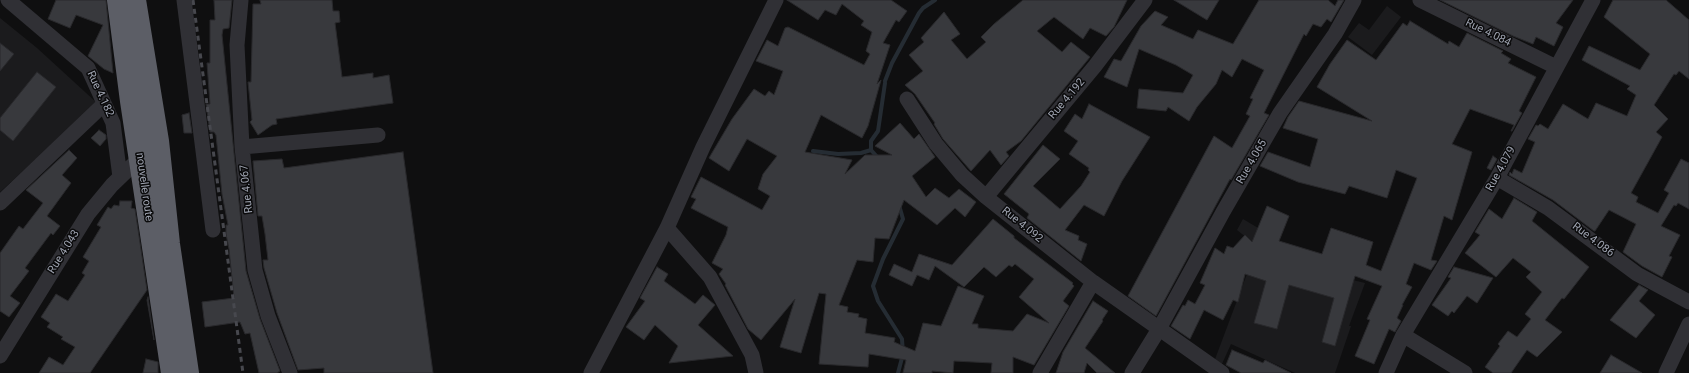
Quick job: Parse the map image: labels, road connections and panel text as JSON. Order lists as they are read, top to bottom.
{
  "streets": {
    "highway": ["nouvelle route"],
    "street": [
      "Rue 4.084",
      "Rue 4.182",
      "Rue 4.192",
      "Rue 4.065",
      "Rue 4.079",
      "Rue 4.067",
      "Rue 4.092",
      "Rue 4.086",
      "Rue 4.043"
    ]
  },
  "crossings": [
    ["Rue 4.084", "Rue 4.079"],
    ["Rue 4.182", "Rue 4.043"],
    ["Rue 4.192", "Rue 4.092"],
    ["Rue 4.065", "Rue 4.092"],
    ["Rue 4.079", "Rue 4.086"],
    ["nouvelle route", "Rue 4.043"]
  ]
}
